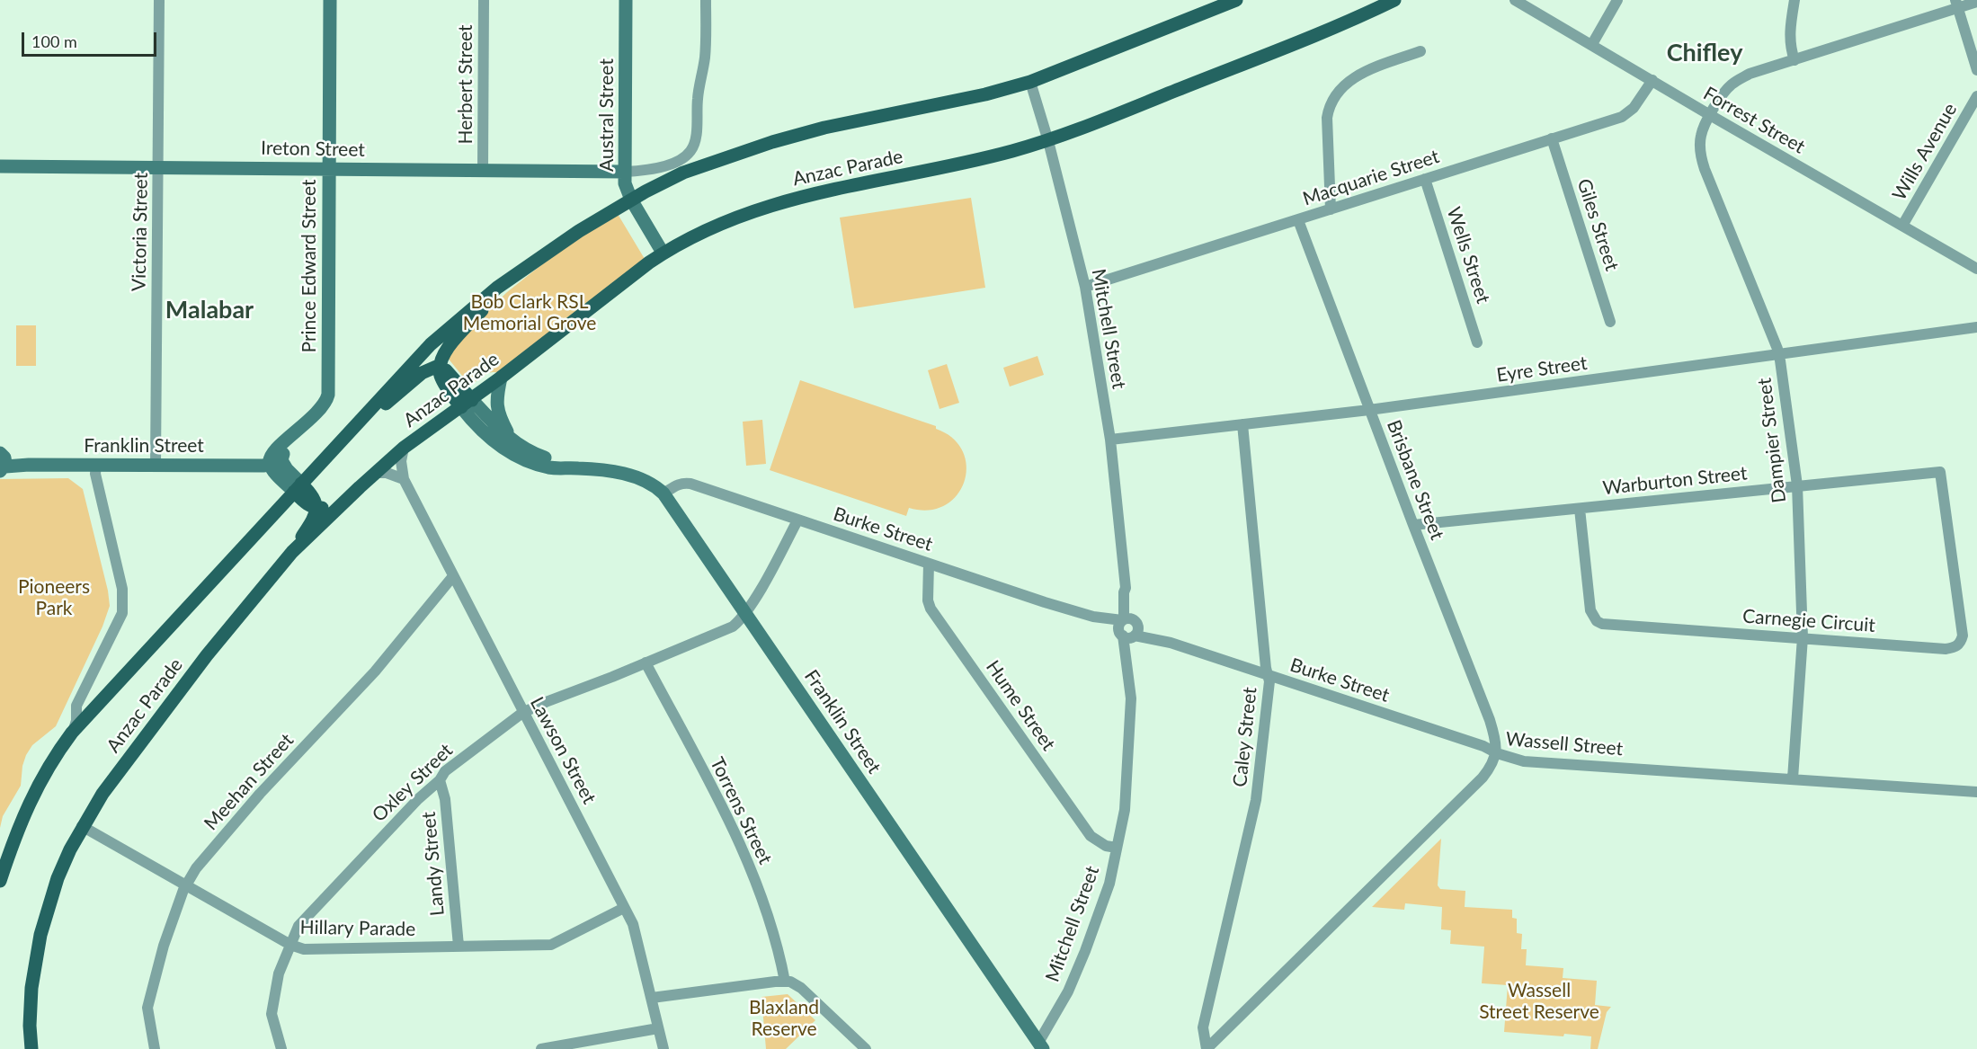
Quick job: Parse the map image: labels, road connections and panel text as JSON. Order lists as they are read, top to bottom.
{
  "streets": {
    "main road": ["Anzac Parade"],
    "street": [
      "Herbert Street",
      "Austral Street",
      "Forrest Street",
      "Ireton Street",
      "Wills Avenue",
      "Macquarie Street",
      "Giles Street",
      "Victoria Street",
      "Wells Street",
      "Prince Edward Street",
      "Mitchell Street",
      "Eyre Street",
      "Dampier Street",
      "Franklin Street",
      "Brisbane Street",
      "Warburton Street",
      "Burke Street",
      "Carnegie Circuit",
      "Hume Street",
      "Caley Street",
      "Wassell Street",
      "Lawson Street",
      "Meehan Street",
      "Oxley Street",
      "Torrens Street",
      "Landy Street",
      "Hillary Parade"
    ]
  },
  "crossings": [
    ["Herbert Street", "Ireton Street"],
    ["Austral Street", "Ireton Street"],
    ["Austral Street", "Anzac Parade"],
    ["Forrest Street", "Wills Avenue"],
    ["Forrest Street", "Macquarie Street"],
    ["Forrest Street", "Dampier Street"],
    ["Ireton Street", "Victoria Street"],
    ["Ireton Street", "Prince Edward Street"],
    ["Anzac Parade", "Mitchell Street"],
    ["Anzac Parade", "Franklin Street"],
    ["Anzac Parade", "Lawson Street"],
    ["Anzac Parade", "Hillary Parade"],
    ["Macquarie Street", "Giles Street"],
    ["Macquarie Street", "Wells Street"],
    ["Macquarie Street", "Mitchell Street"],
    ["Macquarie Street", "Brisbane Street"],
    ["Victoria Street", "Franklin Street"],
    ["Prince Edward Street", "Franklin Street"],
    ["Mitchell Street", "Eyre Street"],
    ["Mitchell Street", "Franklin Street"],
    ["Mitchell Street", "Burke Street"],
    ["Mitchell Street", "Hume Street"],
    ["Eyre Street", "Dampier Street"],
    ["Eyre Street", "Brisbane Street"],
    ["Eyre Street", "Caley Street"],
    ["Dampier Street", "Warburton Street"],
    ["Dampier Street", "Carnegie Circuit"],
    ["Dampier Street", "Wassell Street"],
    ["Franklin Street", "Burke Street"],
    ["Franklin Street", "Oxley Street"],
    ["Brisbane Street", "Warburton Street"],
    ["Brisbane Street", "Burke Street"],
    ["Brisbane Street", "Wassell Street"],
    ["Warburton Street", "Carnegie Circuit"],
    ["Burke Street", "Hume Street"],
    ["Burke Street", "Caley Street"],
    ["Burke Street", "Wassell Street"],
    ["Burke Street", "Oxley Street"],
    ["Caley Street", "Wassell Street"],
    ["Lawson Street", "Meehan Street"],
    ["Lawson Street", "Oxley Street"],
    ["Lawson Street", "Hillary Parade"],
    ["Meehan Street", "Hillary Parade"],
    ["Oxley Street", "Torrens Street"],
    ["Oxley Street", "Landy Street"],
    ["Oxley Street", "Hillary Parade"],
    ["Landy Street", "Hillary Parade"]
  ],
  "districts": ["Chifley", "Malabar"],
  "parks": [
    "Bob Clark RSL Memorial Grove",
    "Pioneers Park",
    "Wassell Street Reserve",
    "Blaxland Reserve"
  ],
  "scale_bar": "100 m"
}
